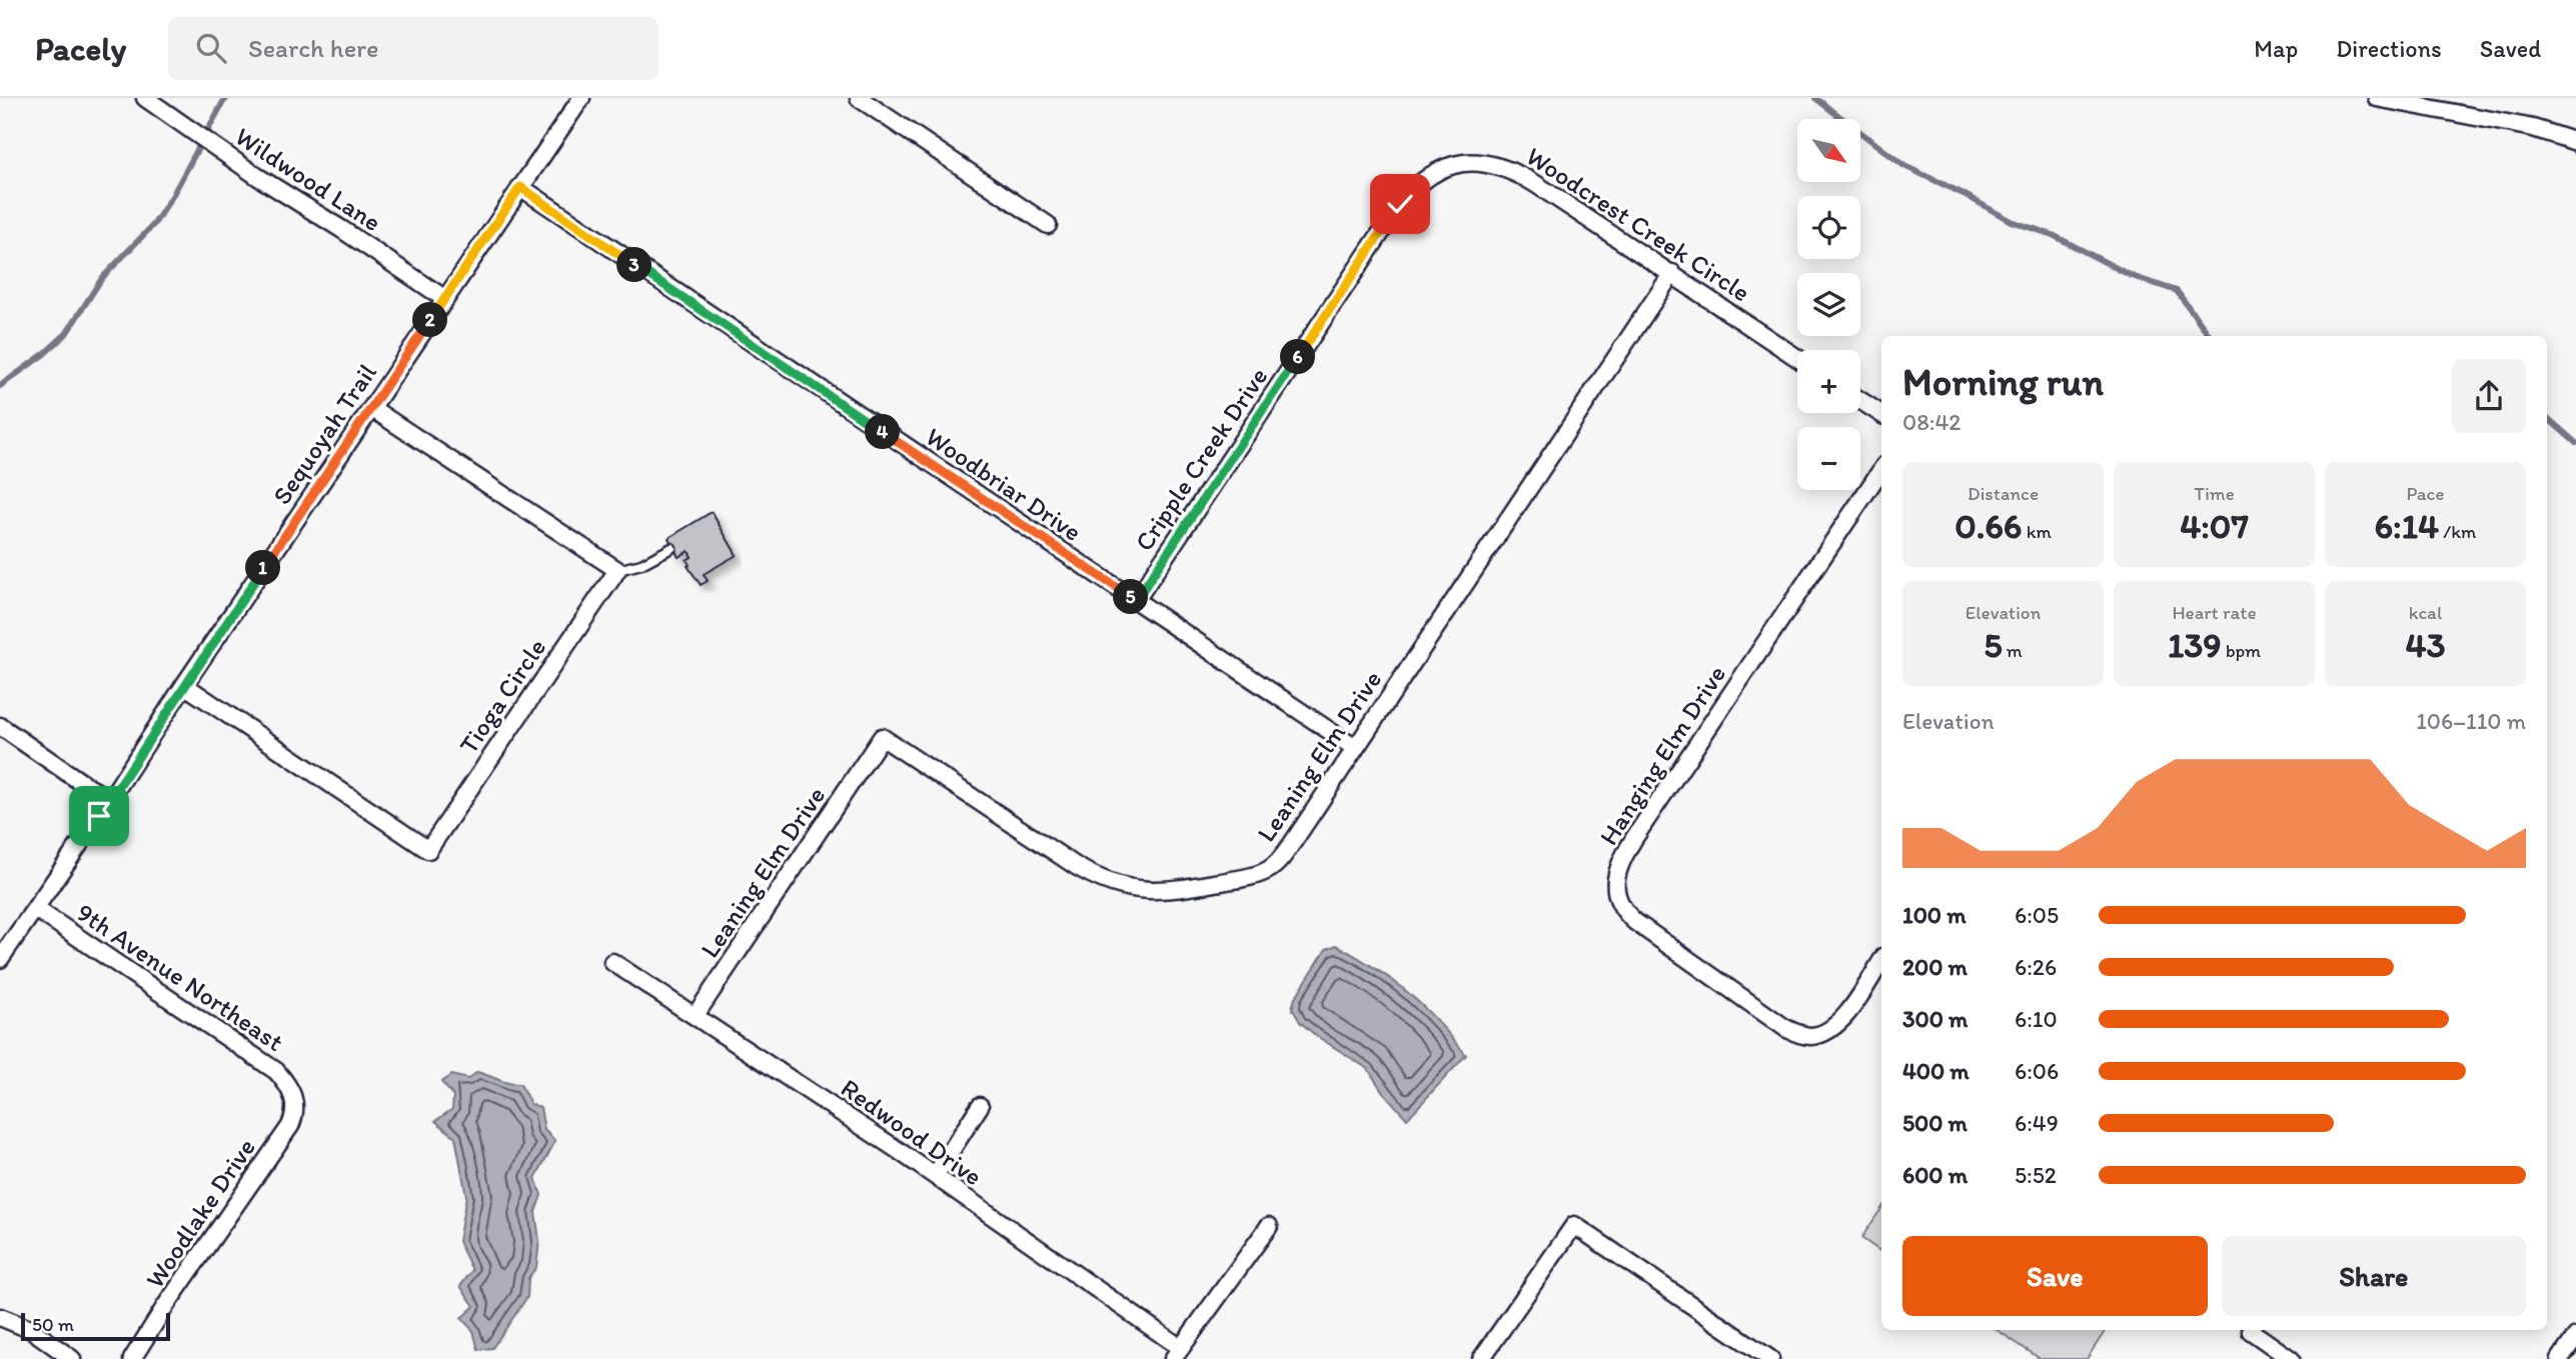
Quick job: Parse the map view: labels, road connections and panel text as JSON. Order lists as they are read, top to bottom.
{
  "streets": {
    "street": [
      "Wildwood Lane",
      "Woodcrest Creek Circle",
      "Sequoyah Trail",
      "Cripple Creek Drive",
      "Woodbriar Drive",
      "Tioga Circle",
      "Hanging Elm Drive",
      "Leaning Elm Drive",
      "9th Avenue Northeast",
      "Redwood Drive",
      "Woodlake Drive"
    ]
  },
  "crossings": [
    ["Wildwood Lane", "Sequoyah Trail"],
    ["Woodcrest Creek Circle", "Cripple Creek Drive"],
    ["Woodcrest Creek Circle", "Leaning Elm Drive"],
    ["Sequoyah Trail", "Woodbriar Drive"],
    ["Sequoyah Trail", "Tioga Circle"],
    ["Sequoyah Trail", "9th Avenue Northeast"],
    ["Cripple Creek Drive", "Woodbriar Drive"],
    ["Woodbriar Drive", "Leaning Elm Drive"],
    ["Leaning Elm Drive", "Redwood Drive"],
    ["9th Avenue Northeast", "Woodlake Drive"]
  ],
  "scale_bar": "50 m",
  "north": "bottom right",
  "page": {
    "header": "Pacely",
    "search": "Search here",
    "nav": ["Map", "Directions", "Saved"],
    "map_buttons": ["+", "−"],
    "pins": [
      "3",
      "2",
      "6",
      "4",
      "1",
      "5"
    ],
    "heading": ["Morning run", "08:42"],
    "stats": [
      ["Distance", "0.66 km"],
      ["Time", "4:07"],
      ["Pace", "6:14 /km"],
      ["Elevation", "5 m"],
      ["Heart rate", "139 bpm"],
      ["kcal", "43"]
    ],
    "chart": ["Elevation", "106–110 m"],
    "list": [
      {
        "name": "100 m",
        "note": "6:05"
      },
      {
        "name": "200 m",
        "note": "6:26"
      },
      {
        "name": "300 m",
        "note": "6:10"
      },
      {
        "name": "400 m",
        "note": "6:06"
      },
      {
        "name": "500 m",
        "note": "6:49"
      },
      {
        "name": "600 m",
        "note": "5:52"
      }
    ],
    "buttons": ["Save", "Share"],
    "scale": "50 m"
  }
}
